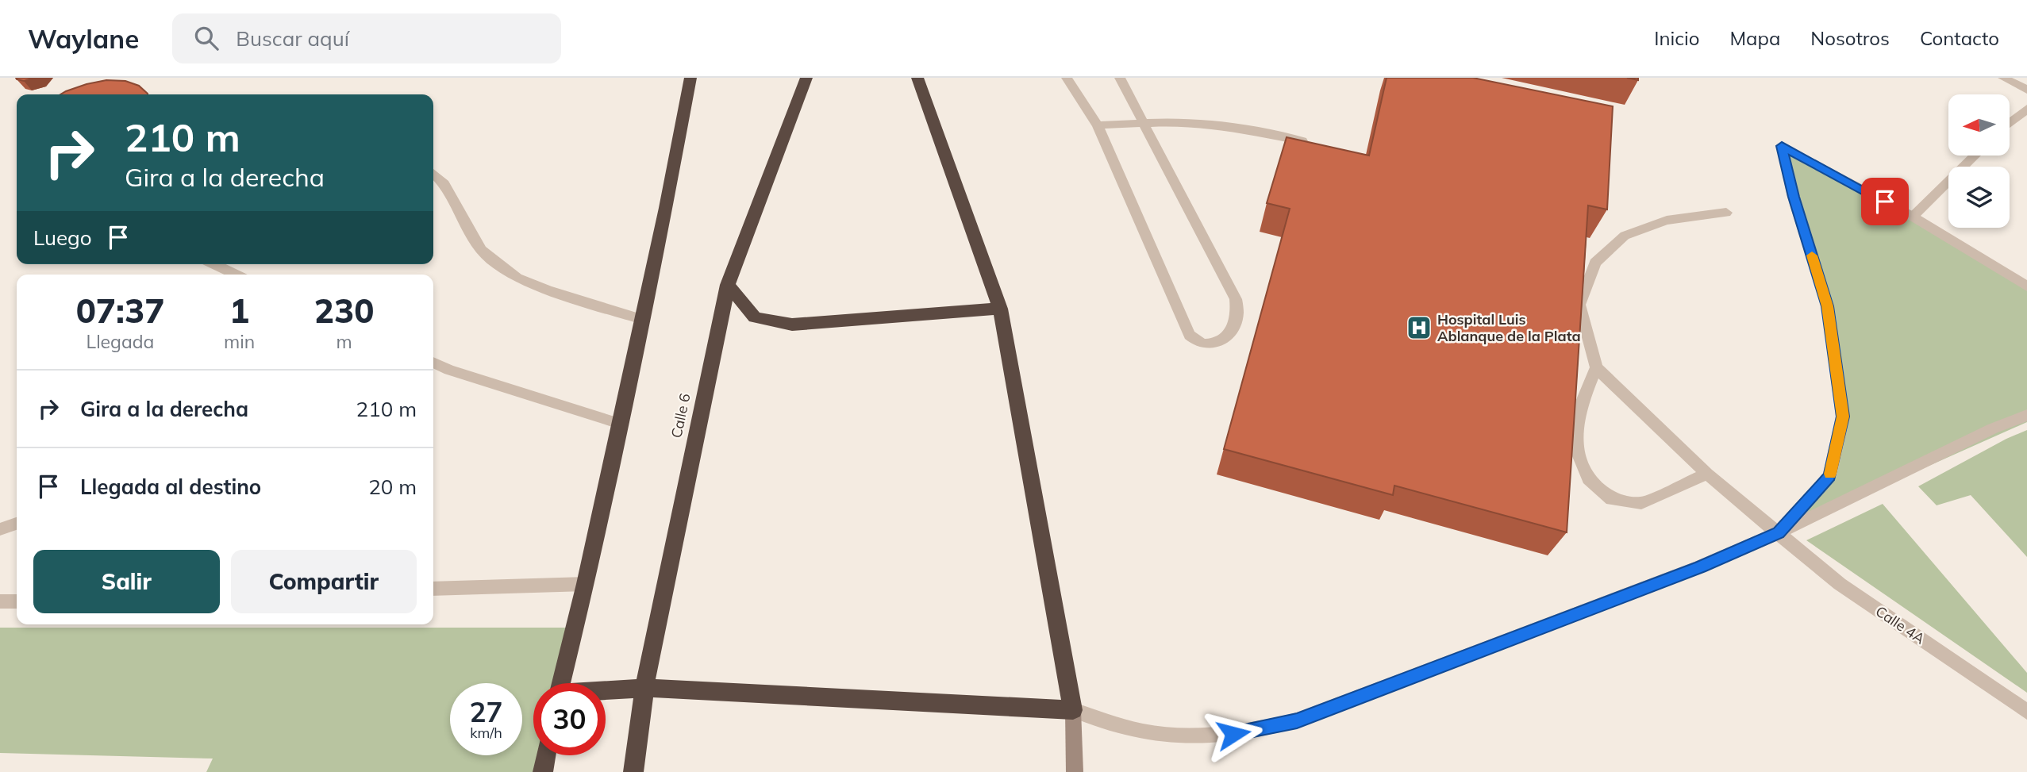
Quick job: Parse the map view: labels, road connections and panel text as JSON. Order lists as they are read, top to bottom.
{
  "streets": {
    "highway": ["Calle 6"],
    "street": ["Calle 4A"]
  },
  "places": {
    "hospital": ["Hospital Luis Ablanque de la Plata"]
  },
  "north": "left",
  "page": {
    "header": "Waylane",
    "search": "Buscar aquí",
    "nav": [
      "Inicio",
      "Mapa",
      "Nosotros",
      "Contacto"
    ],
    "turn": ["210 m", "Gira a la derecha"],
    "then": "Luego",
    "eta": [
      "07:37",
      "Llegada",
      "1",
      "min",
      "230",
      "m"
    ],
    "list": [
      {
        "name": "Gira a la derecha",
        "value": "210 m"
      },
      {
        "name": "Llegada al destino",
        "value": "20 m"
      }
    ],
    "buttons": ["Salir", "Compartir"],
    "speed": "27 km/h",
    "limit": "30"
  }
}
